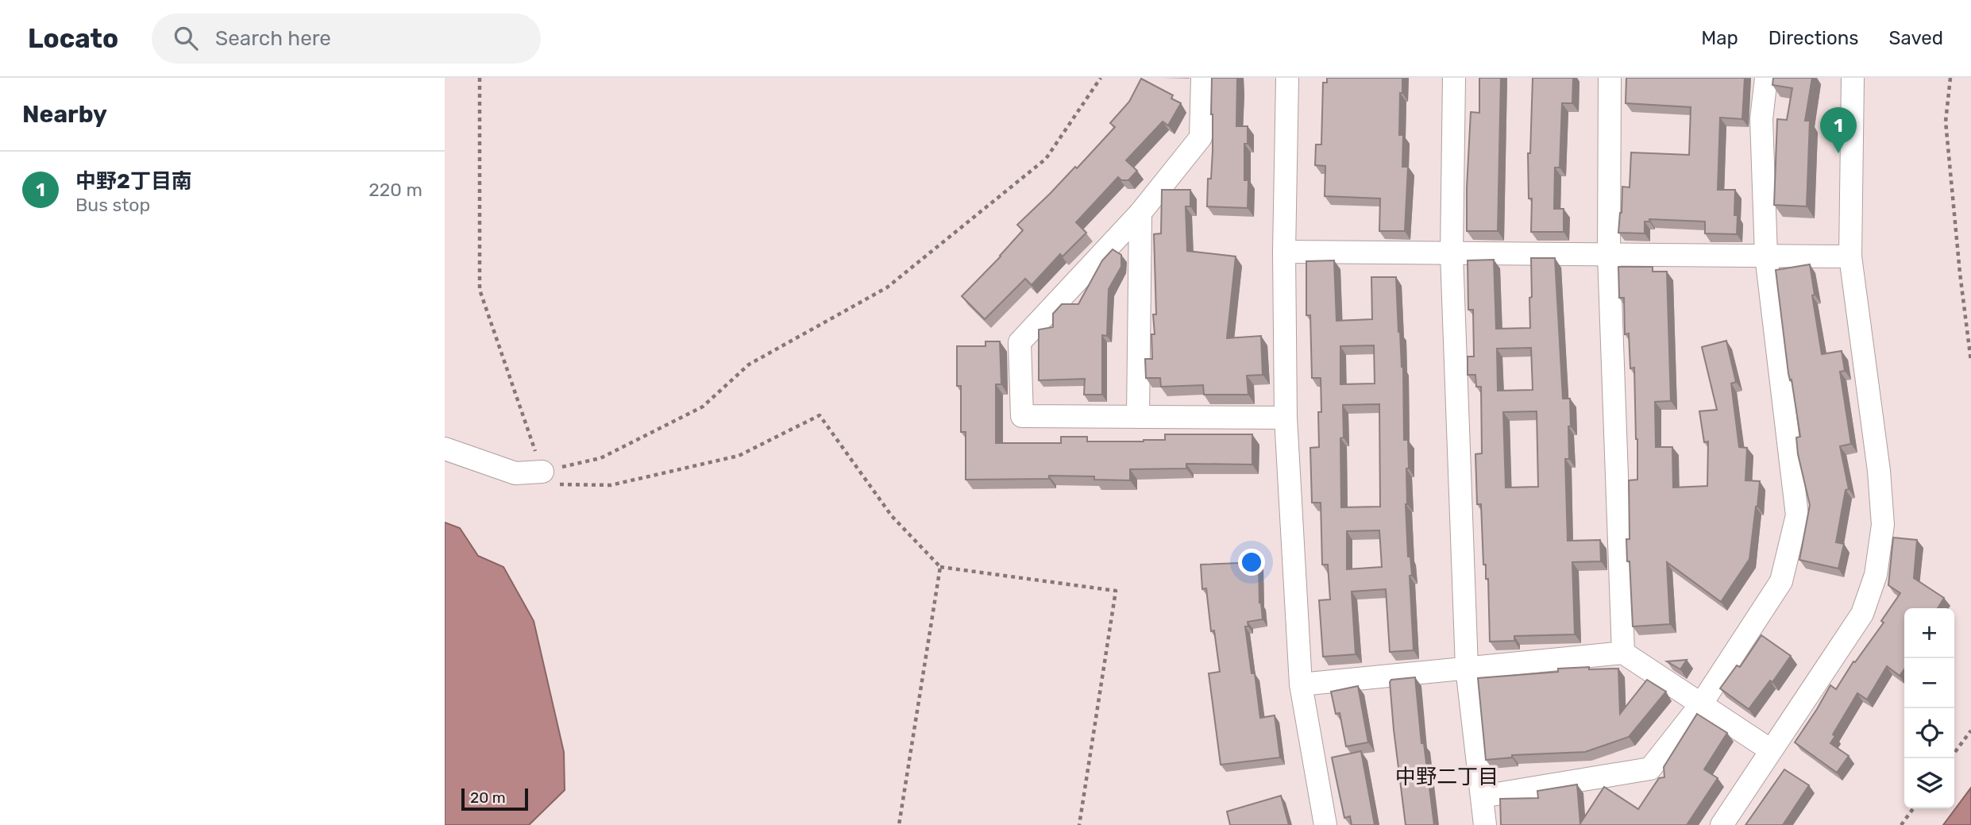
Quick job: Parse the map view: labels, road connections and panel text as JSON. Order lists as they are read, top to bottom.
{
  "districts": ["中野二丁目"],
  "scale_bar": "20 m",
  "page": {
    "header": "Locato",
    "search": "Search here",
    "nav": ["Map", "Directions", "Saved"],
    "heading": "Nearby",
    "pins": "1",
    "list": [
      {
        "mark": "1",
        "name": "中野2丁目南",
        "note": "Bus stop",
        "value": "220 m"
      }
    ],
    "map_buttons": ["+", "−"],
    "scale": "20 m"
  }
}
